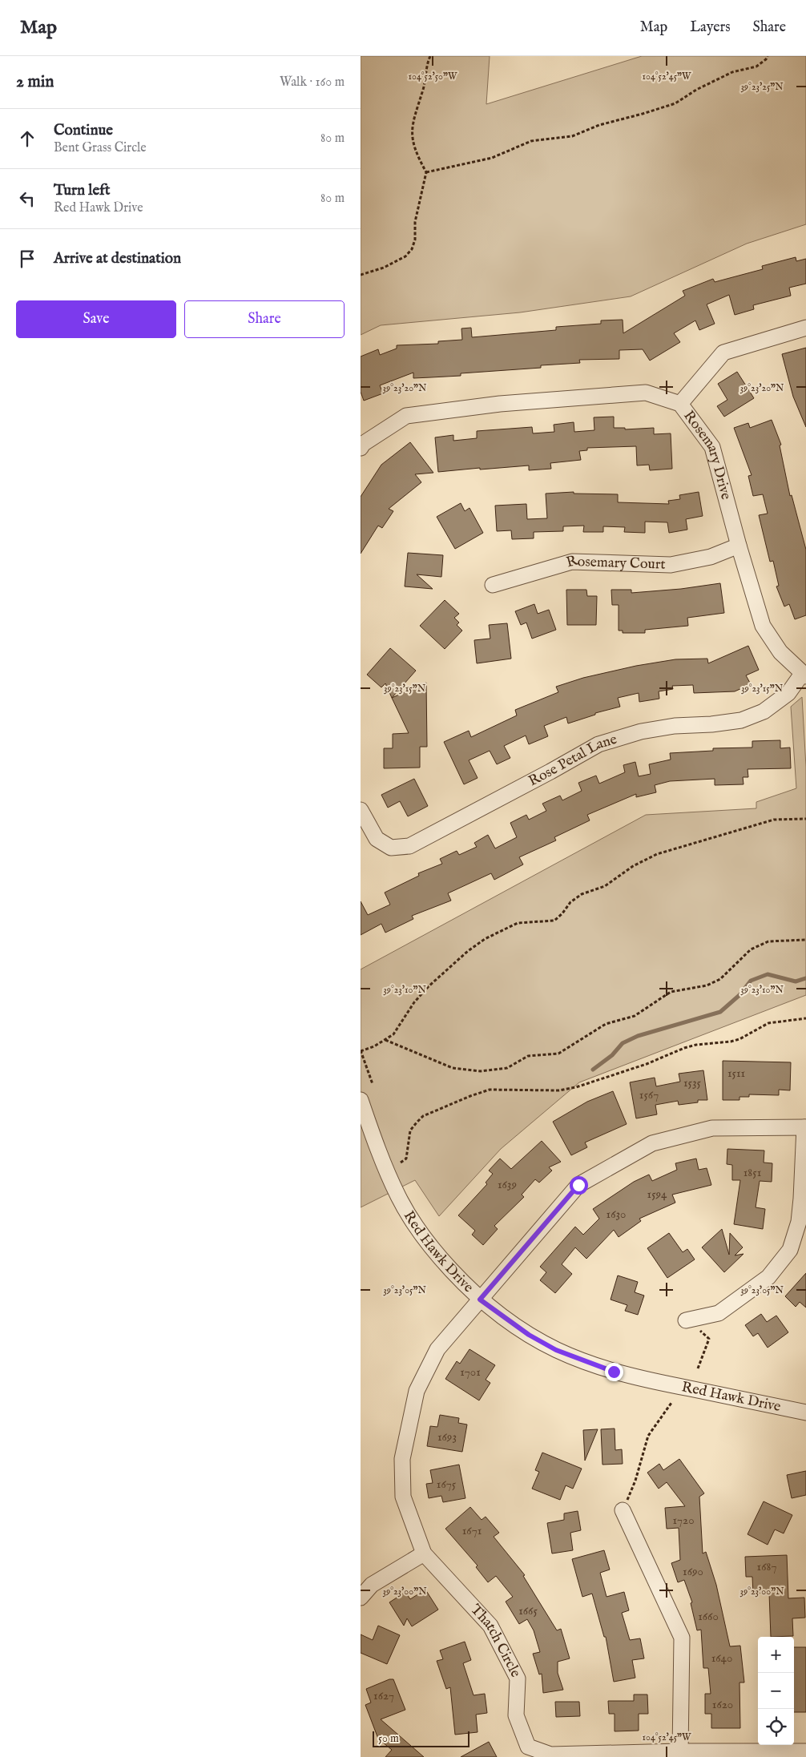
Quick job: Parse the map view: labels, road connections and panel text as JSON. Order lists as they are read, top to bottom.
{
  "streets": {
    "street": [
      "Rosemary Drive",
      "Rosemary Court",
      "Rose Petal Lane",
      "Red Hawk Drive",
      "Thatch Circle"
    ]
  },
  "crossings": [
    ["Rosemary Drive", "Rosemary Court"],
    ["Rosemary Drive", "Rose Petal Lane"],
    ["Red Hawk Drive", "Thatch Circle"]
  ],
  "house_numbers": [
    "1511",
    "1535",
    "1567",
    "1851",
    "1639",
    "1594",
    "1630",
    "1701",
    "1693",
    "1675",
    "1720",
    "1671",
    "1687",
    "1690",
    "1665",
    "1660",
    "1640",
    "1627",
    "1620"
  ],
  "scale_bar": "50 m",
  "page": {
    "header": "Map",
    "nav": ["Map", "Layers", "Share"],
    "heading": ["2 min", "Walk · 160 m"],
    "list": [
      ["Continue", "Bent Grass Circle", "80 m"],
      ["Turn left", "Red Hawk Drive", "80 m"],
      "Arrive at destination"
    ],
    "buttons": ["Save", "Share"],
    "map_buttons": ["+", "−"],
    "scale": "50 m"
  },
  "coordinates": [
    "104°52'50\"W",
    "104°52'45\"W",
    "39°23'25\"N",
    "39°23'20\"N",
    "39°23'15\"N",
    "39°23'10\"N",
    "39°23'05\"N",
    "39°23'00\"N"
  ]
}
